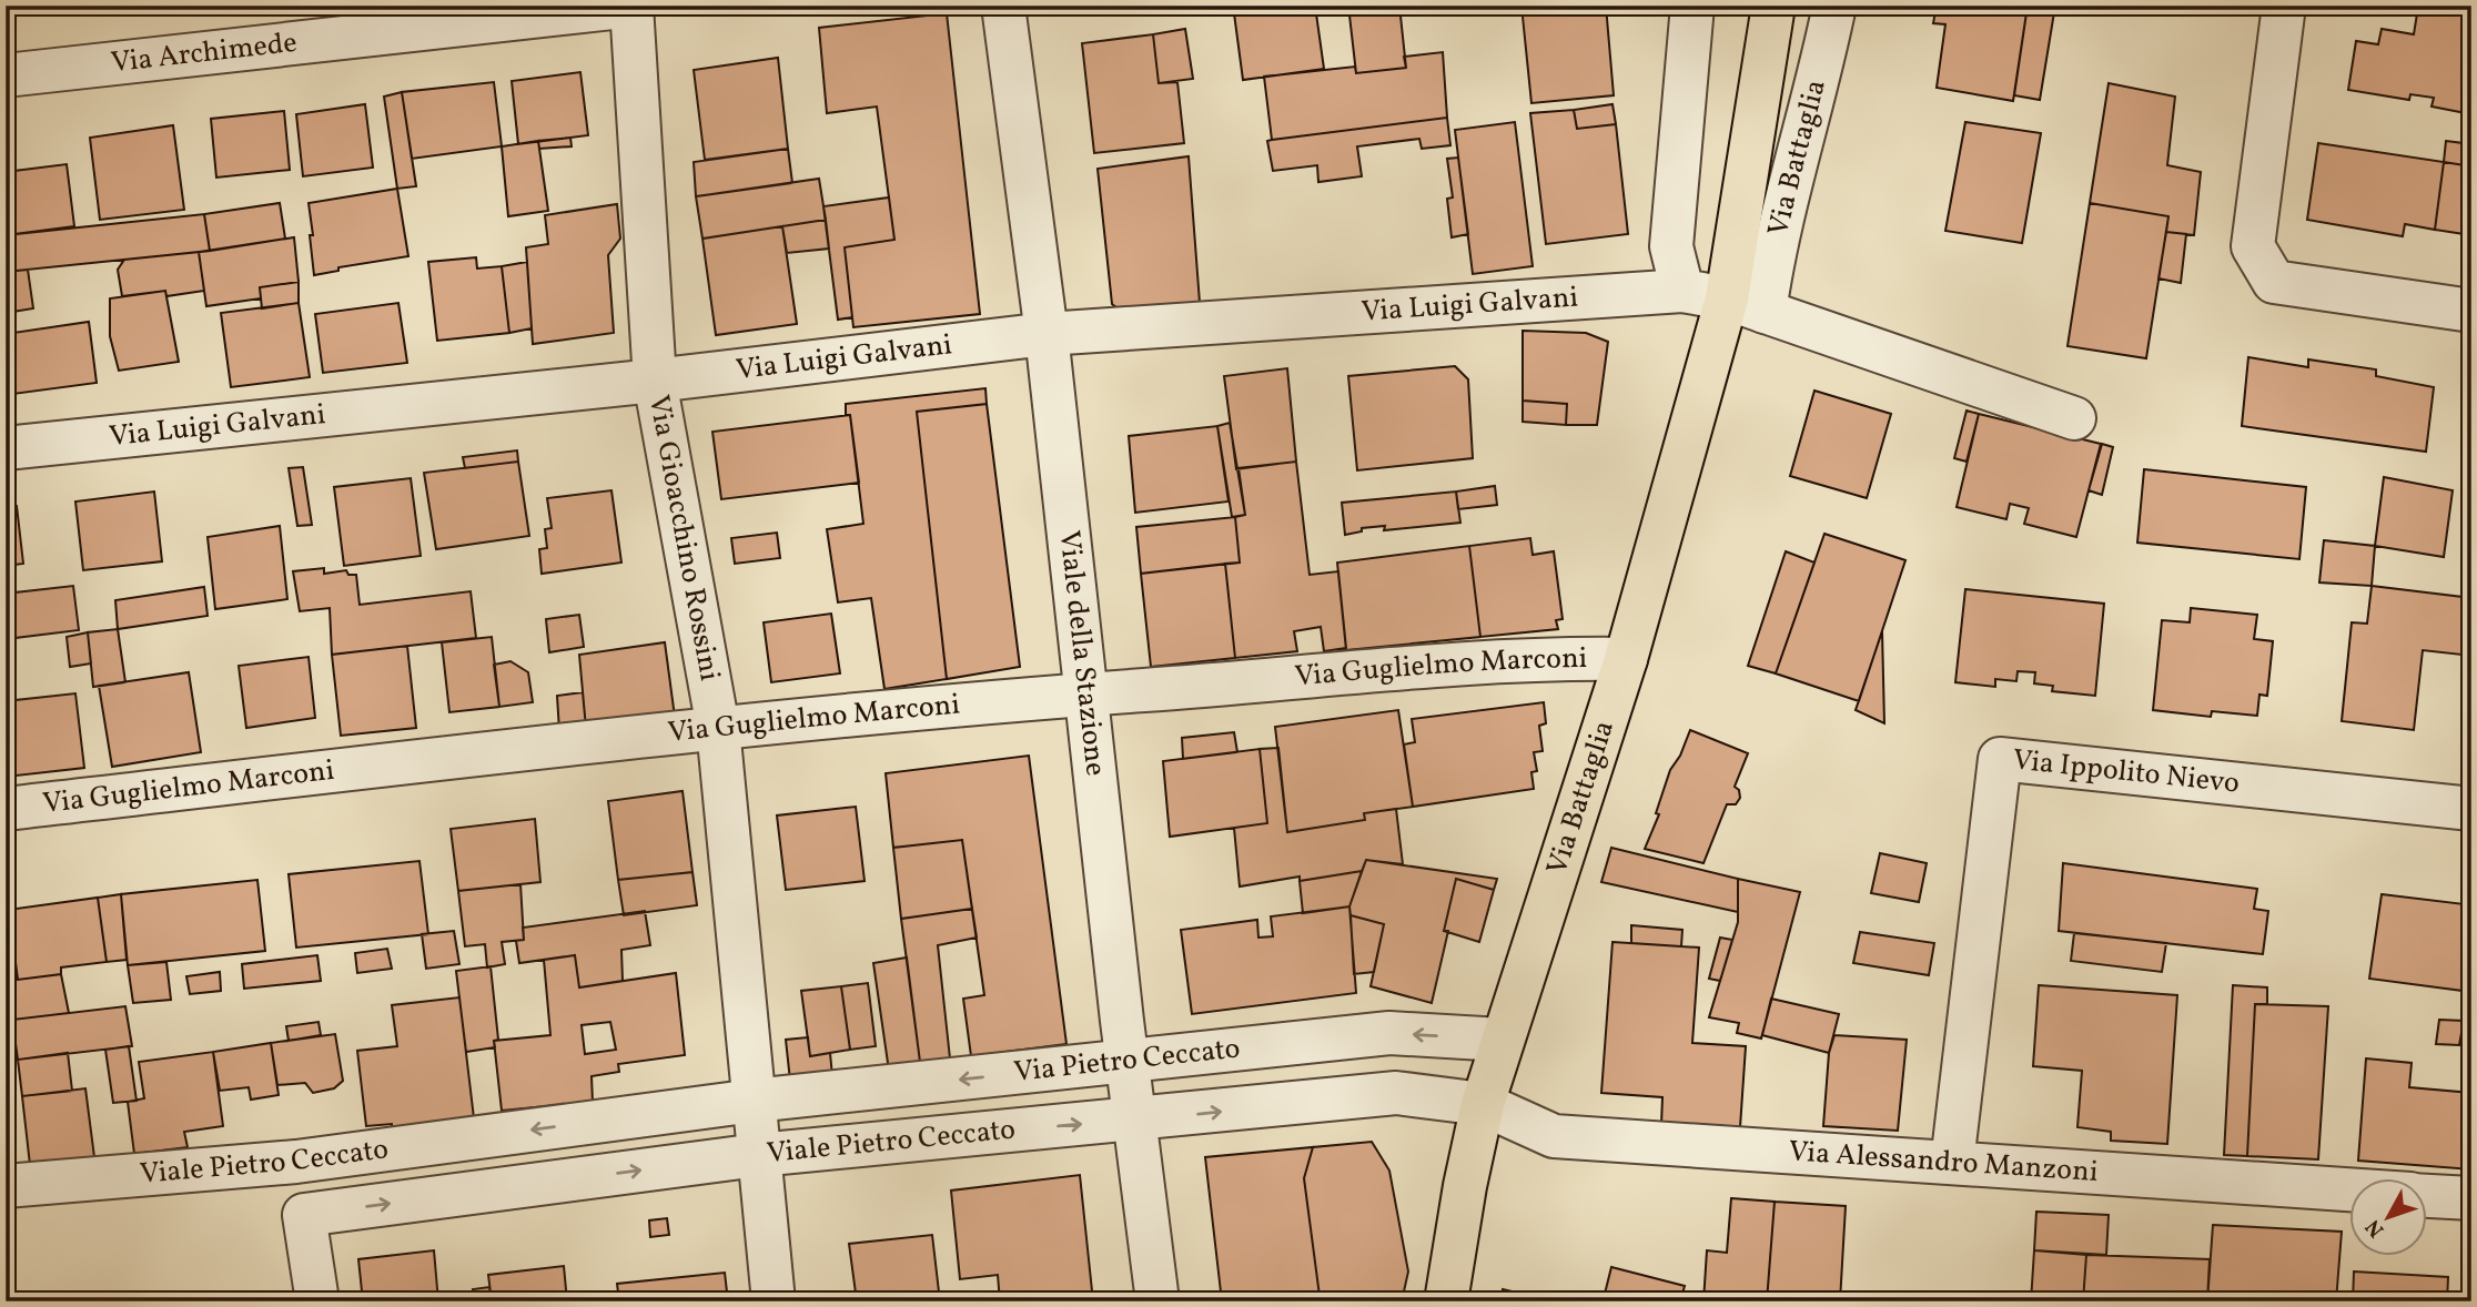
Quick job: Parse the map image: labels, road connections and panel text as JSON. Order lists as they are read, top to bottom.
{
  "streets": {
    "main road": ["Via Battaglia"],
    "street": [
      "Via Archimede",
      "Via Luigi Galvani",
      "Via Gioacchino Rossini",
      "Viale della Stazione",
      "Via Guglielmo Marconi",
      "Via Ippolito Nievo",
      "Via Pietro Ceccato",
      "Viale Pietro Ceccato",
      "Via Alessandro Manzoni"
    ]
  },
  "crossings": [
    ["Via Archimede", "Via Gioacchino Rossini"],
    ["Via Battaglia", "Via Luigi Galvani"],
    ["Via Battaglia", "Via Guglielmo Marconi"],
    ["Via Battaglia", "Via Pietro Ceccato"],
    ["Via Battaglia", "Viale Pietro Ceccato"],
    ["Via Battaglia", "Via Alessandro Manzoni"],
    ["Via Luigi Galvani", "Via Gioacchino Rossini"],
    ["Via Luigi Galvani", "Viale della Stazione"],
    ["Via Gioacchino Rossini", "Via Guglielmo Marconi"],
    ["Via Gioacchino Rossini", "Via Pietro Ceccato"],
    ["Via Gioacchino Rossini", "Viale Pietro Ceccato"],
    ["Viale della Stazione", "Via Guglielmo Marconi"],
    ["Viale della Stazione", "Via Pietro Ceccato"],
    ["Viale della Stazione", "Viale Pietro Ceccato"],
    ["Via Ippolito Nievo", "Via Alessandro Manzoni"],
    ["Via Pietro Ceccato", "Viale Pietro Ceccato"],
    ["Viale Pietro Ceccato", "Via Alessandro Manzoni"]
  ],
  "one_way": ["Via Pietro Ceccato"],
  "north": "bottom left"
}
